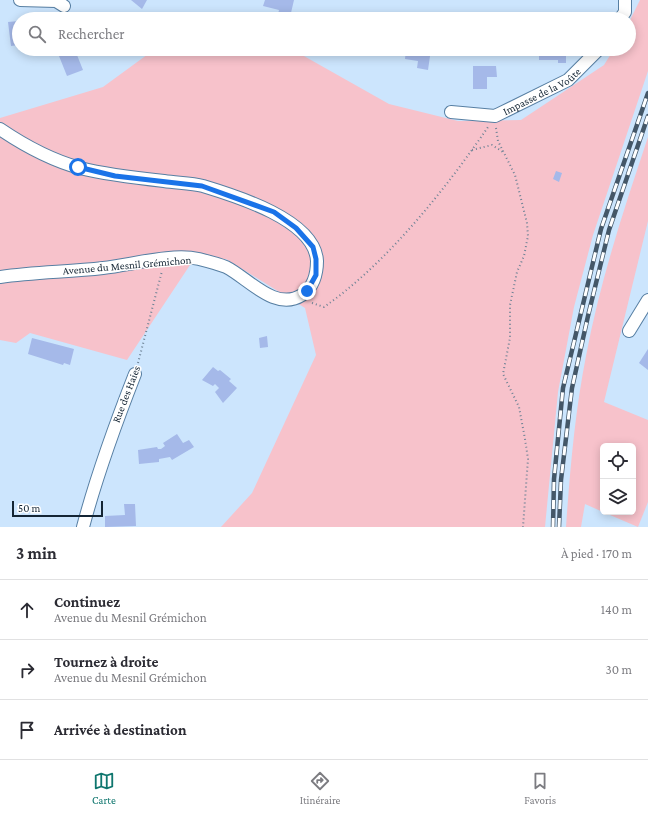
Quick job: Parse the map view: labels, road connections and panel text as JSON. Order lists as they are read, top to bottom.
{
  "streets": {
    "street": ["Impasse de la Voûte", "Avenue du Mesnil Grémichon", "Rue des Haies"]
  },
  "crossings": [
    ["Avenue du Mesnil Grémichon", "Rue des Haies"]
  ],
  "scale_bar": "50 m",
  "page": {
    "search": "Rechercher",
    "scale": "50 m",
    "heading": ["3 min", "À pied · 170 m"],
    "list": [
      ["Continuez", "Avenue du Mesnil Grémichon", "140 m"],
      ["Tournez à droite", "Avenue du Mesnil Grémichon", "30 m"],
      "Arrivée à destination"
    ],
    "nav": ["Carte", "Itinéraire", "Favoris"]
  }
}
